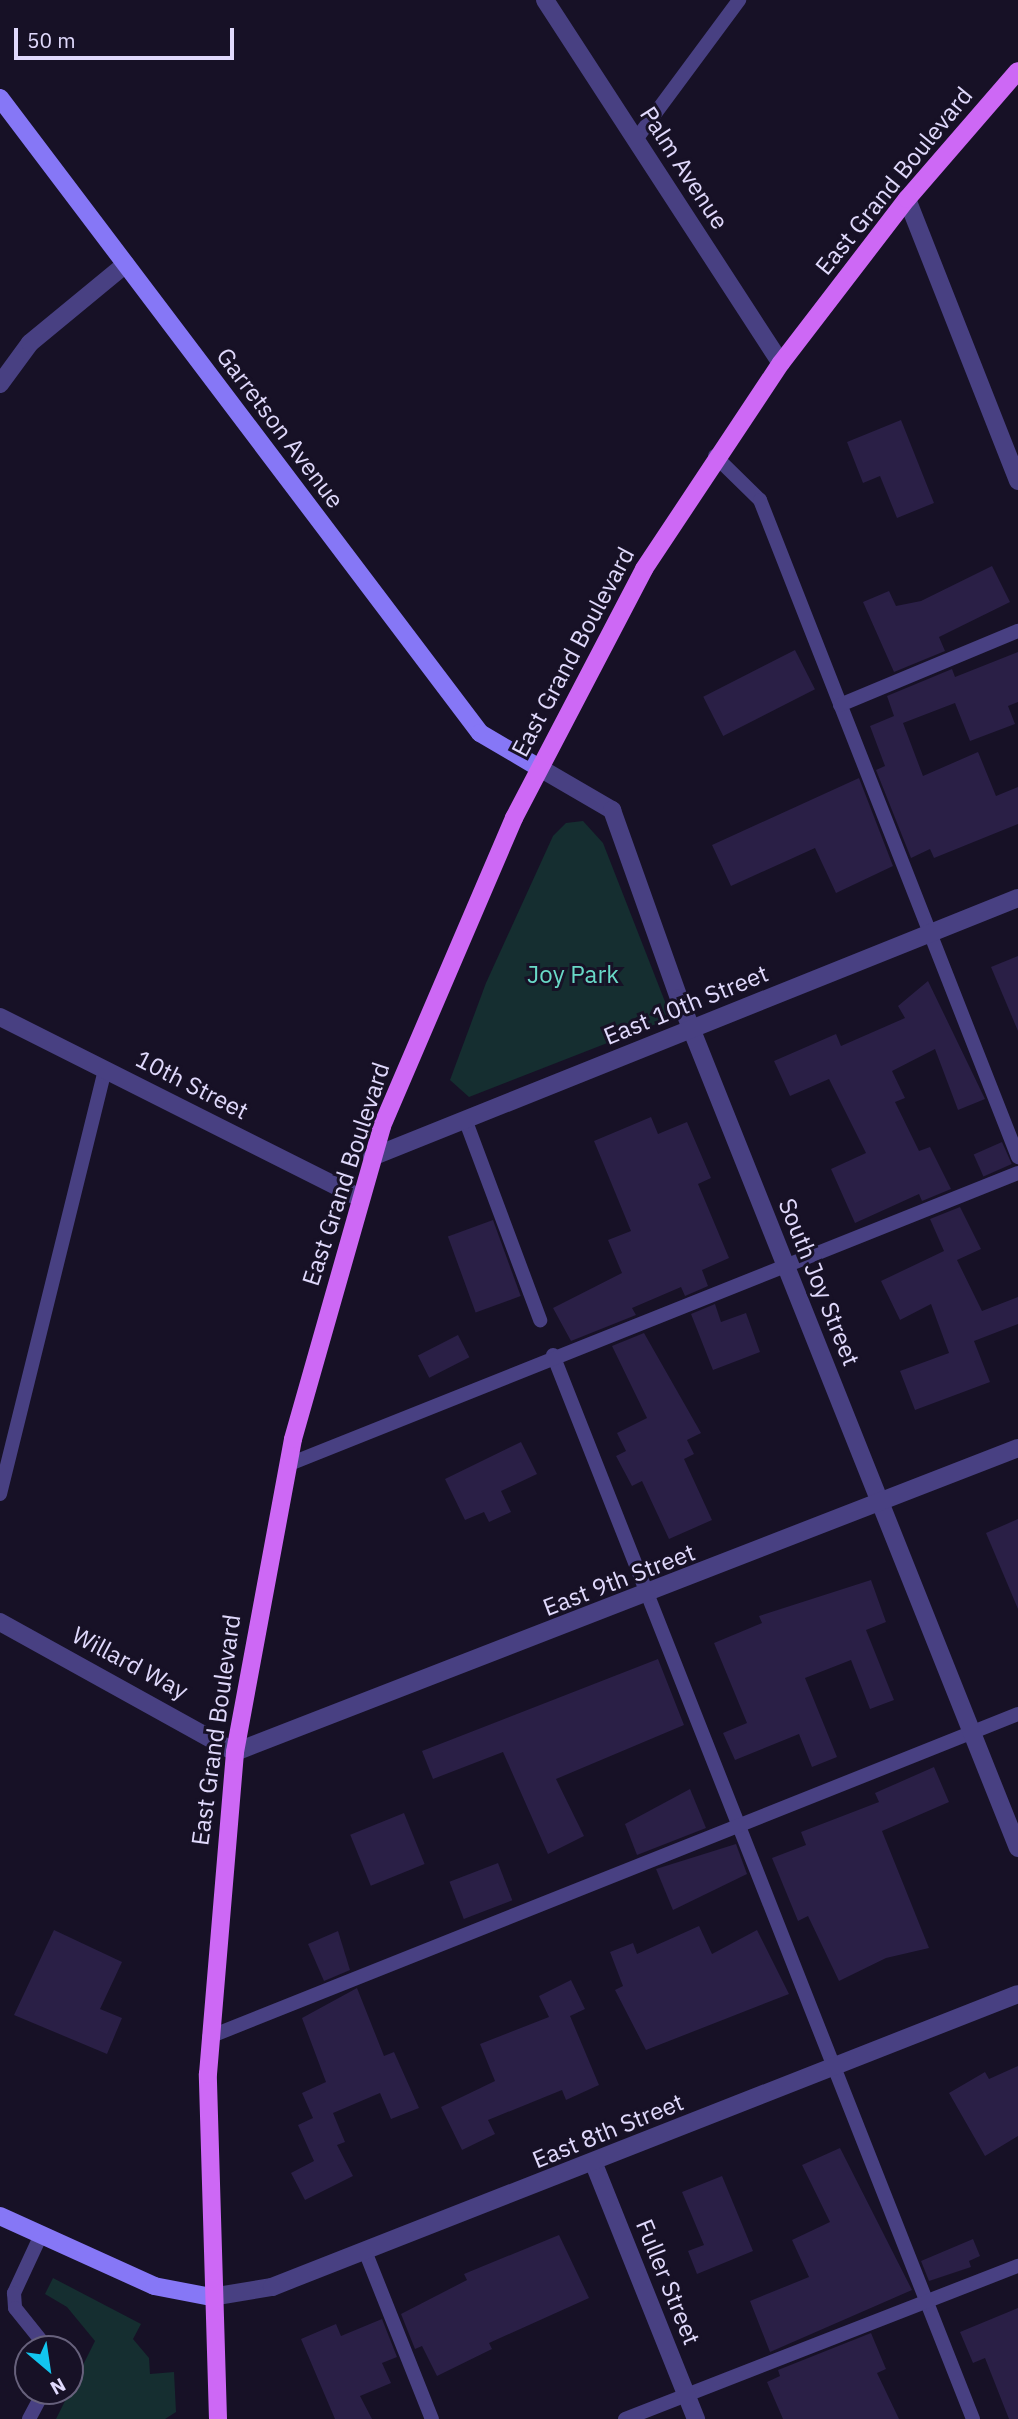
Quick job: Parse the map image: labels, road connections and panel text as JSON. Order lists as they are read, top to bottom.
{
  "streets": {
    "main road": ["East Grand Boulevard"],
    "street": [
      "Palm Avenue",
      "Garretson Avenue",
      "East 10th Street",
      "10th Street",
      "South Joy Street",
      "East 9th Street",
      "Willard Way",
      "East 8th Street",
      "Fuller Street"
    ]
  },
  "crossings": [
    ["Palm Avenue", "East Grand Boulevard"],
    ["East Grand Boulevard", "Garretson Avenue"],
    ["East Grand Boulevard", "East 10th Street"],
    ["East Grand Boulevard", "10th Street"],
    ["East Grand Boulevard", "South Joy Street"],
    ["East Grand Boulevard", "East 9th Street"],
    ["East Grand Boulevard", "Willard Way"],
    ["East Grand Boulevard", "East 8th Street"],
    ["Garretson Avenue", "South Joy Street"],
    ["East 10th Street", "South Joy Street"],
    ["South Joy Street", "East 9th Street"],
    ["East 9th Street", "Willard Way"],
    ["East 8th Street", "Fuller Street"]
  ],
  "parks": ["Joy Park"],
  "scale_bar": "50 m",
  "north": "bottom right"
}
